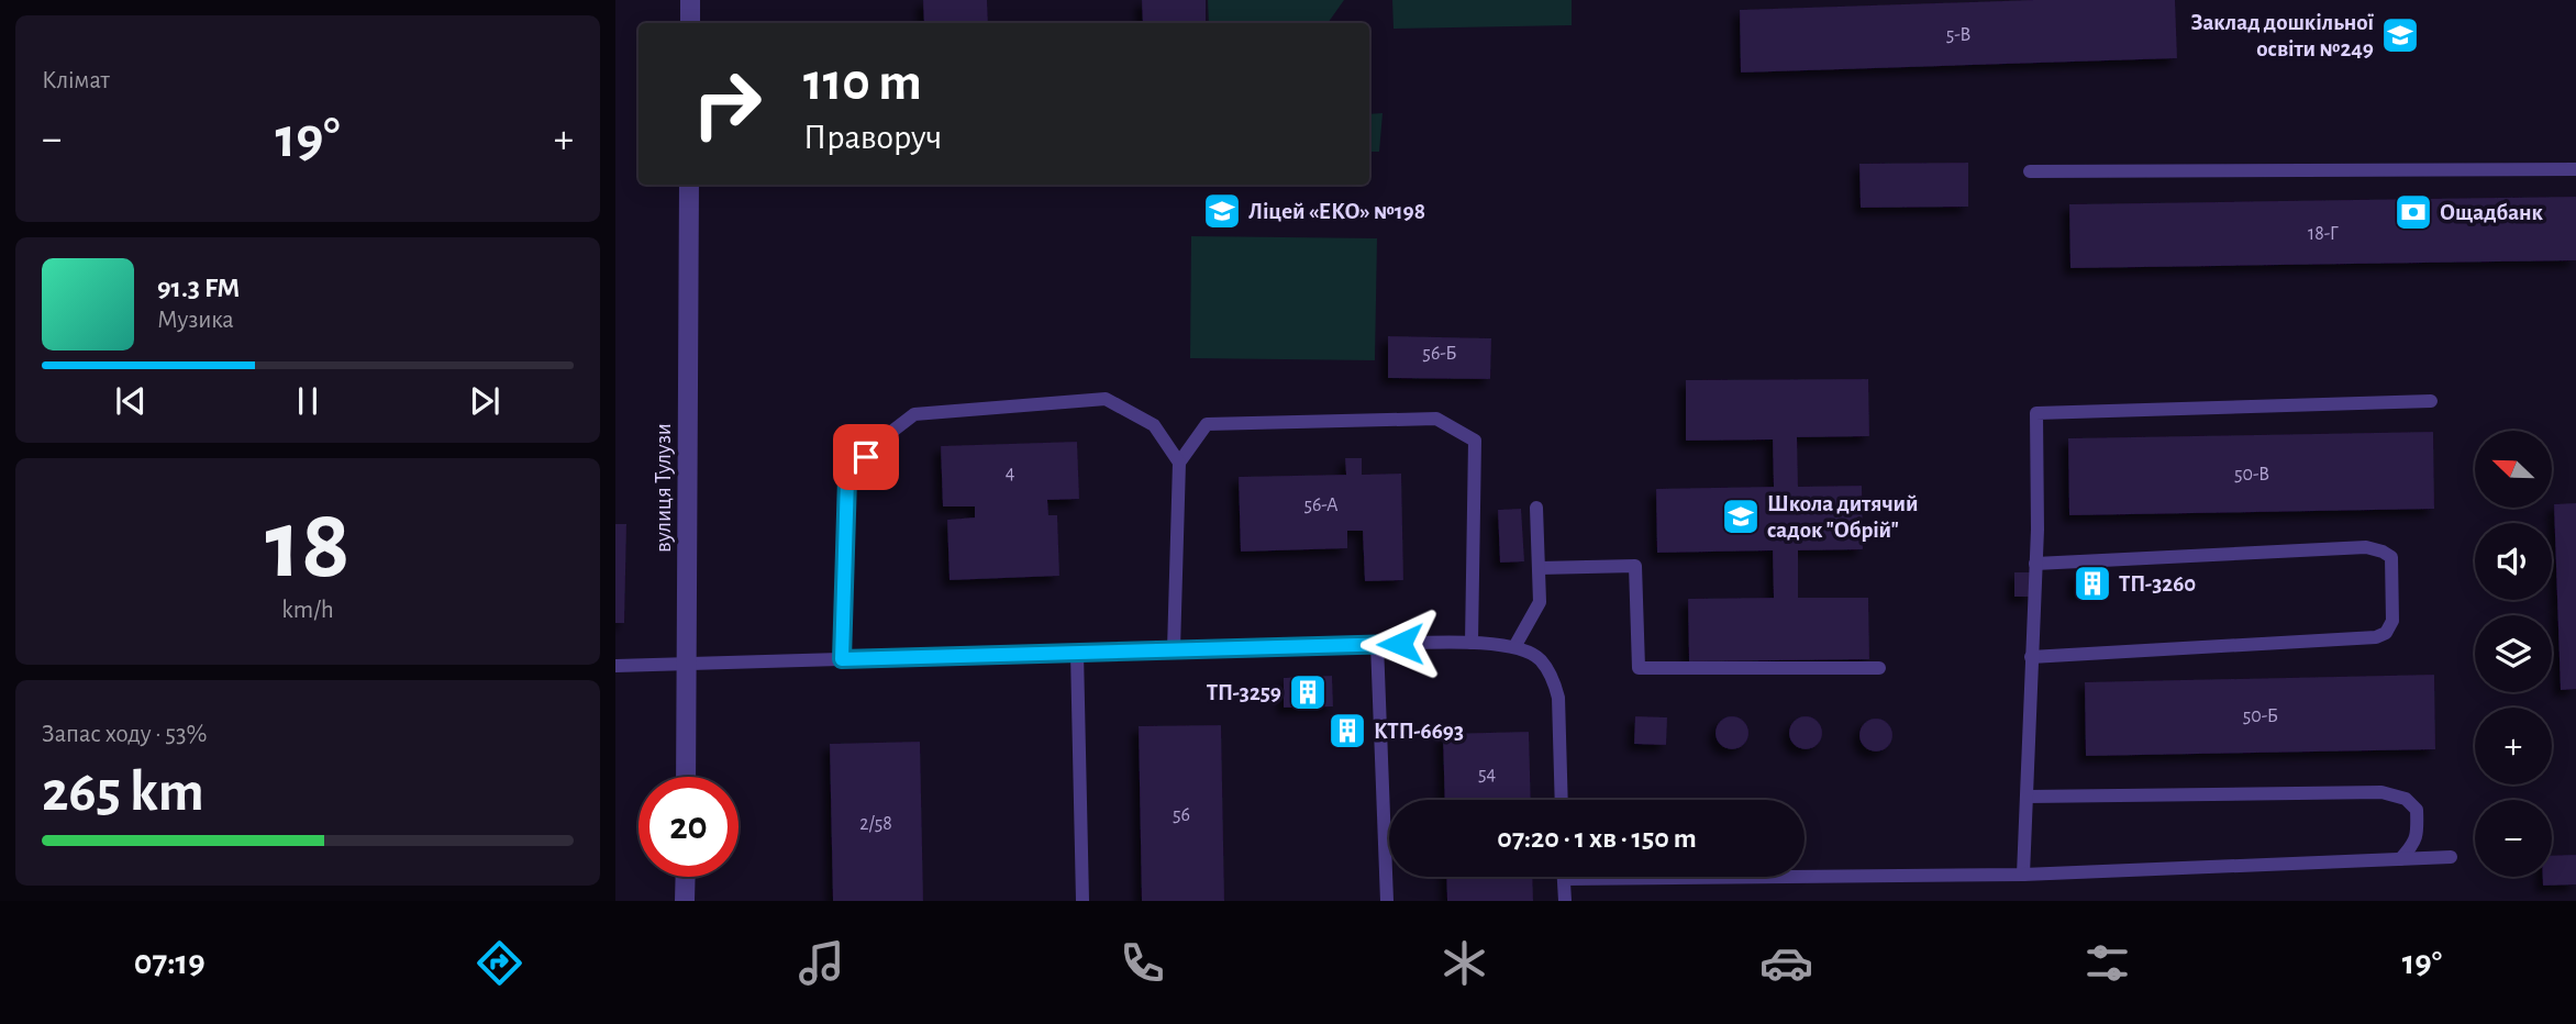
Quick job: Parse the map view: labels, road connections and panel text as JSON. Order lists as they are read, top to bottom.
{
  "streets": {
    "street": ["вулиця Тулузи"]
  },
  "places": {
    "school or university": ["Заклад дошкільної освіти №249", "Ліцей «ЕКО» №198", "Школа дитячий садок \"Обрій\""],
    "bank": ["Ощадбанк"],
    "building": ["ТП-3260", "ТП-3259", "КТП-6693"]
  },
  "house_numbers": [
    "5-В",
    "18-Г",
    "56-Б",
    "4",
    "50-В",
    "56-А",
    "50-Б",
    "54",
    "56",
    "2/58"
  ],
  "north": "top left",
  "page": {
    "tile": [
      "Клімат",
      ["18", "km/h"],
      ["Запас ходу · 53%", "265 km"]
    ],
    "turn": ["110 m", "Праворуч"],
    "heat": ["−", "19°", "+"],
    "song": ["91.3 FM", "Музика"],
    "map_buttons": ["+", "−"],
    "limit": "20",
    "trip": "07:20 · 1 хв · 150 m",
    "tabs": ["07:19", "19°"]
  }
}
